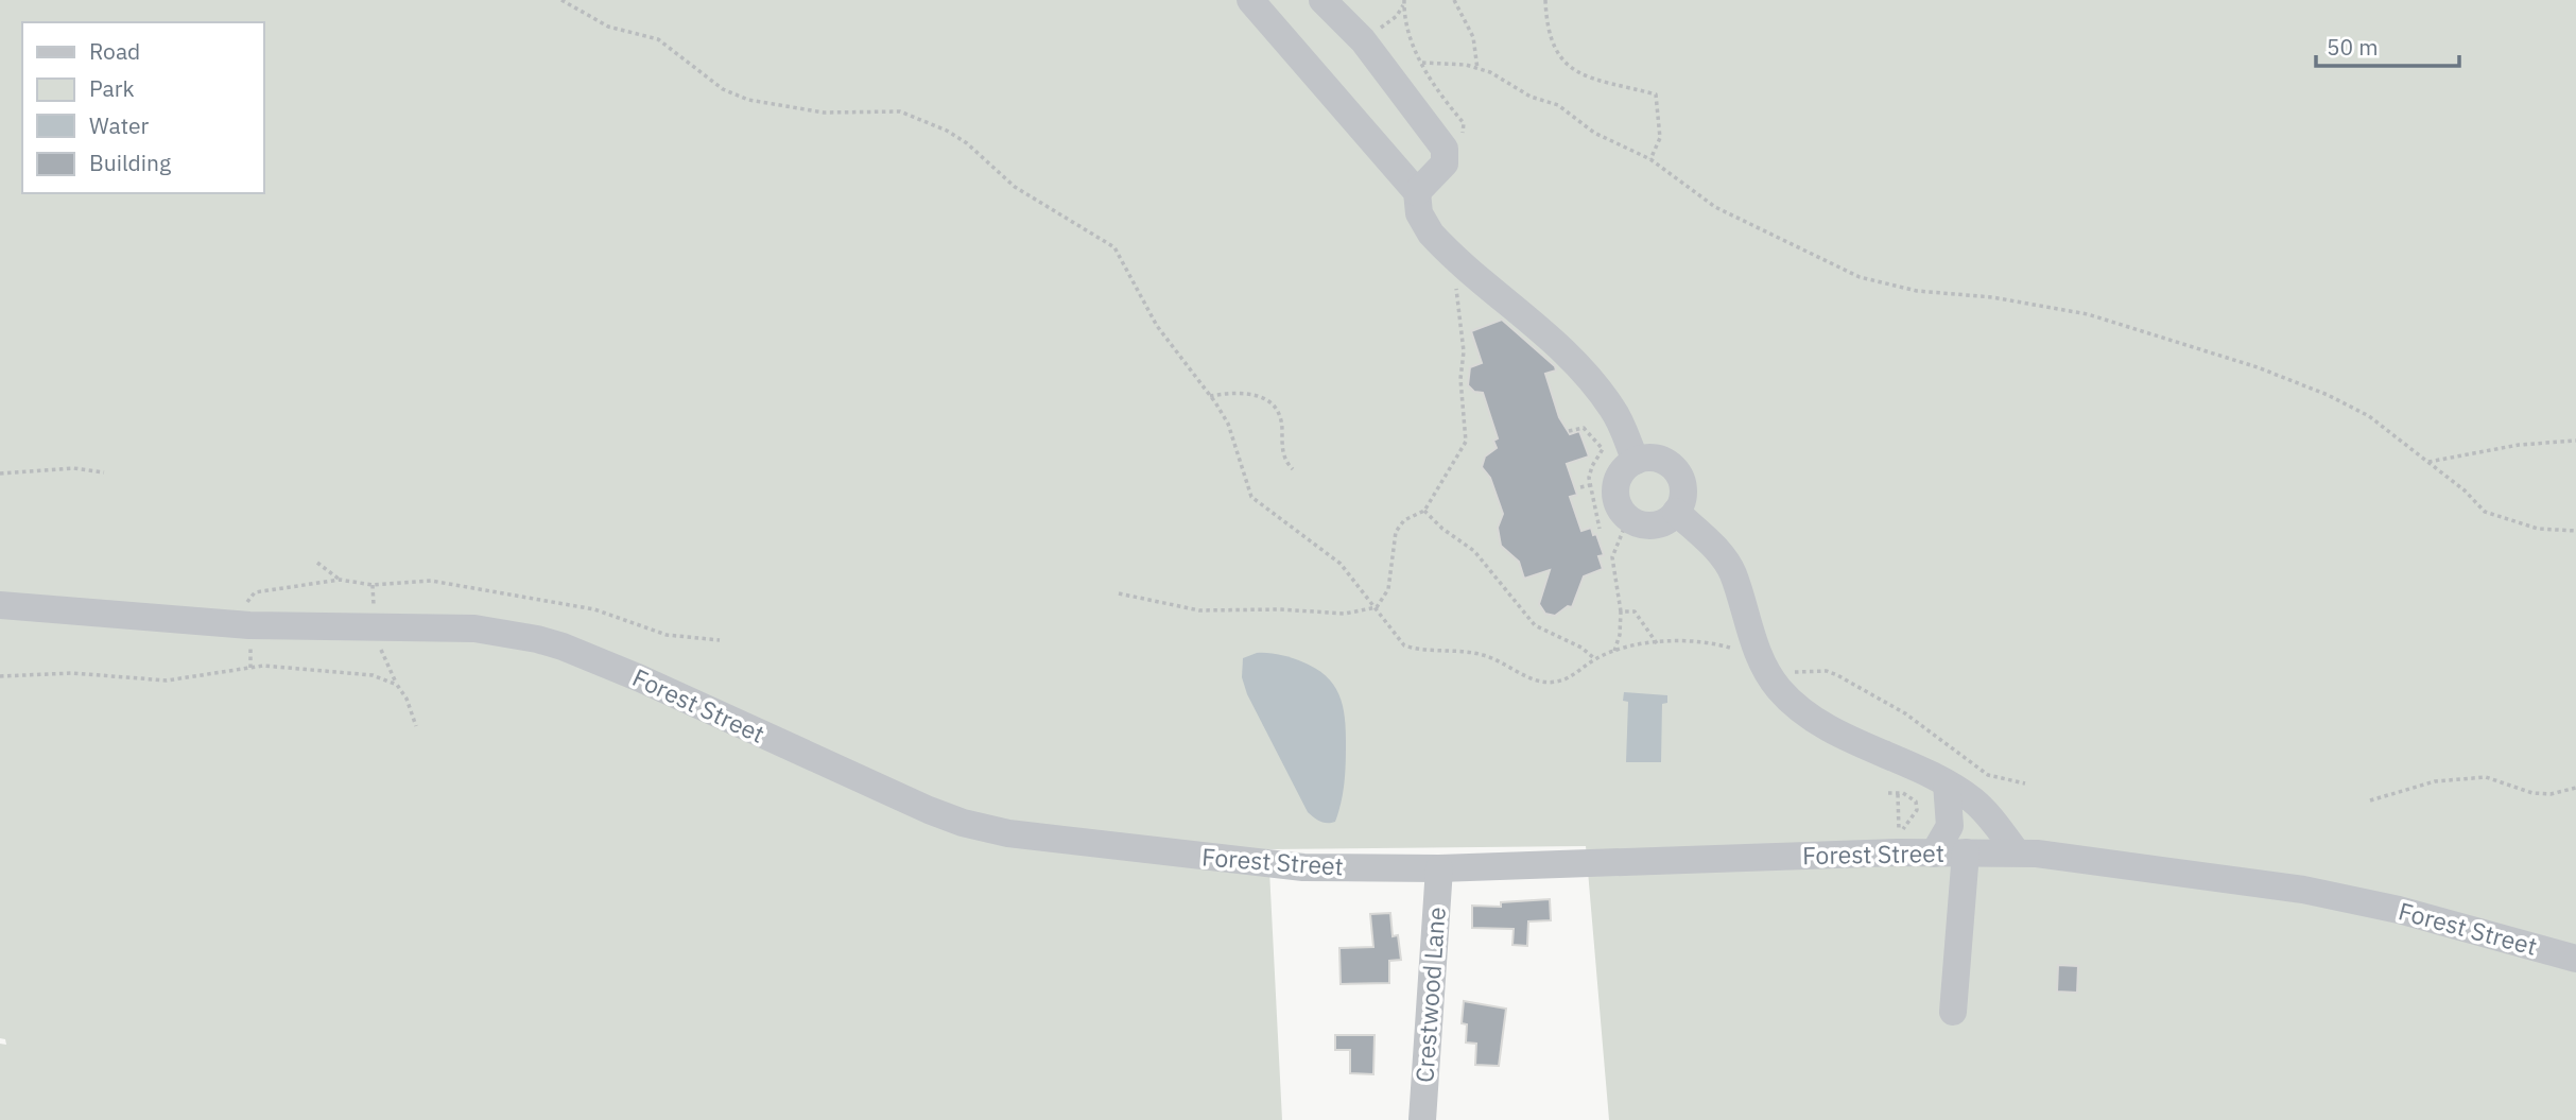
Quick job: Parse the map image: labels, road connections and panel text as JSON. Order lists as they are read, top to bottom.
{
  "streets": {
    "street": ["Forest Street", "Crestwood Lane"]
  },
  "crossings": [
    ["Forest Street", "Crestwood Lane"]
  ],
  "legend": [
    "Road",
    "Park",
    "Water",
    "Building"
  ],
  "scale_bar": "50 m"
}
